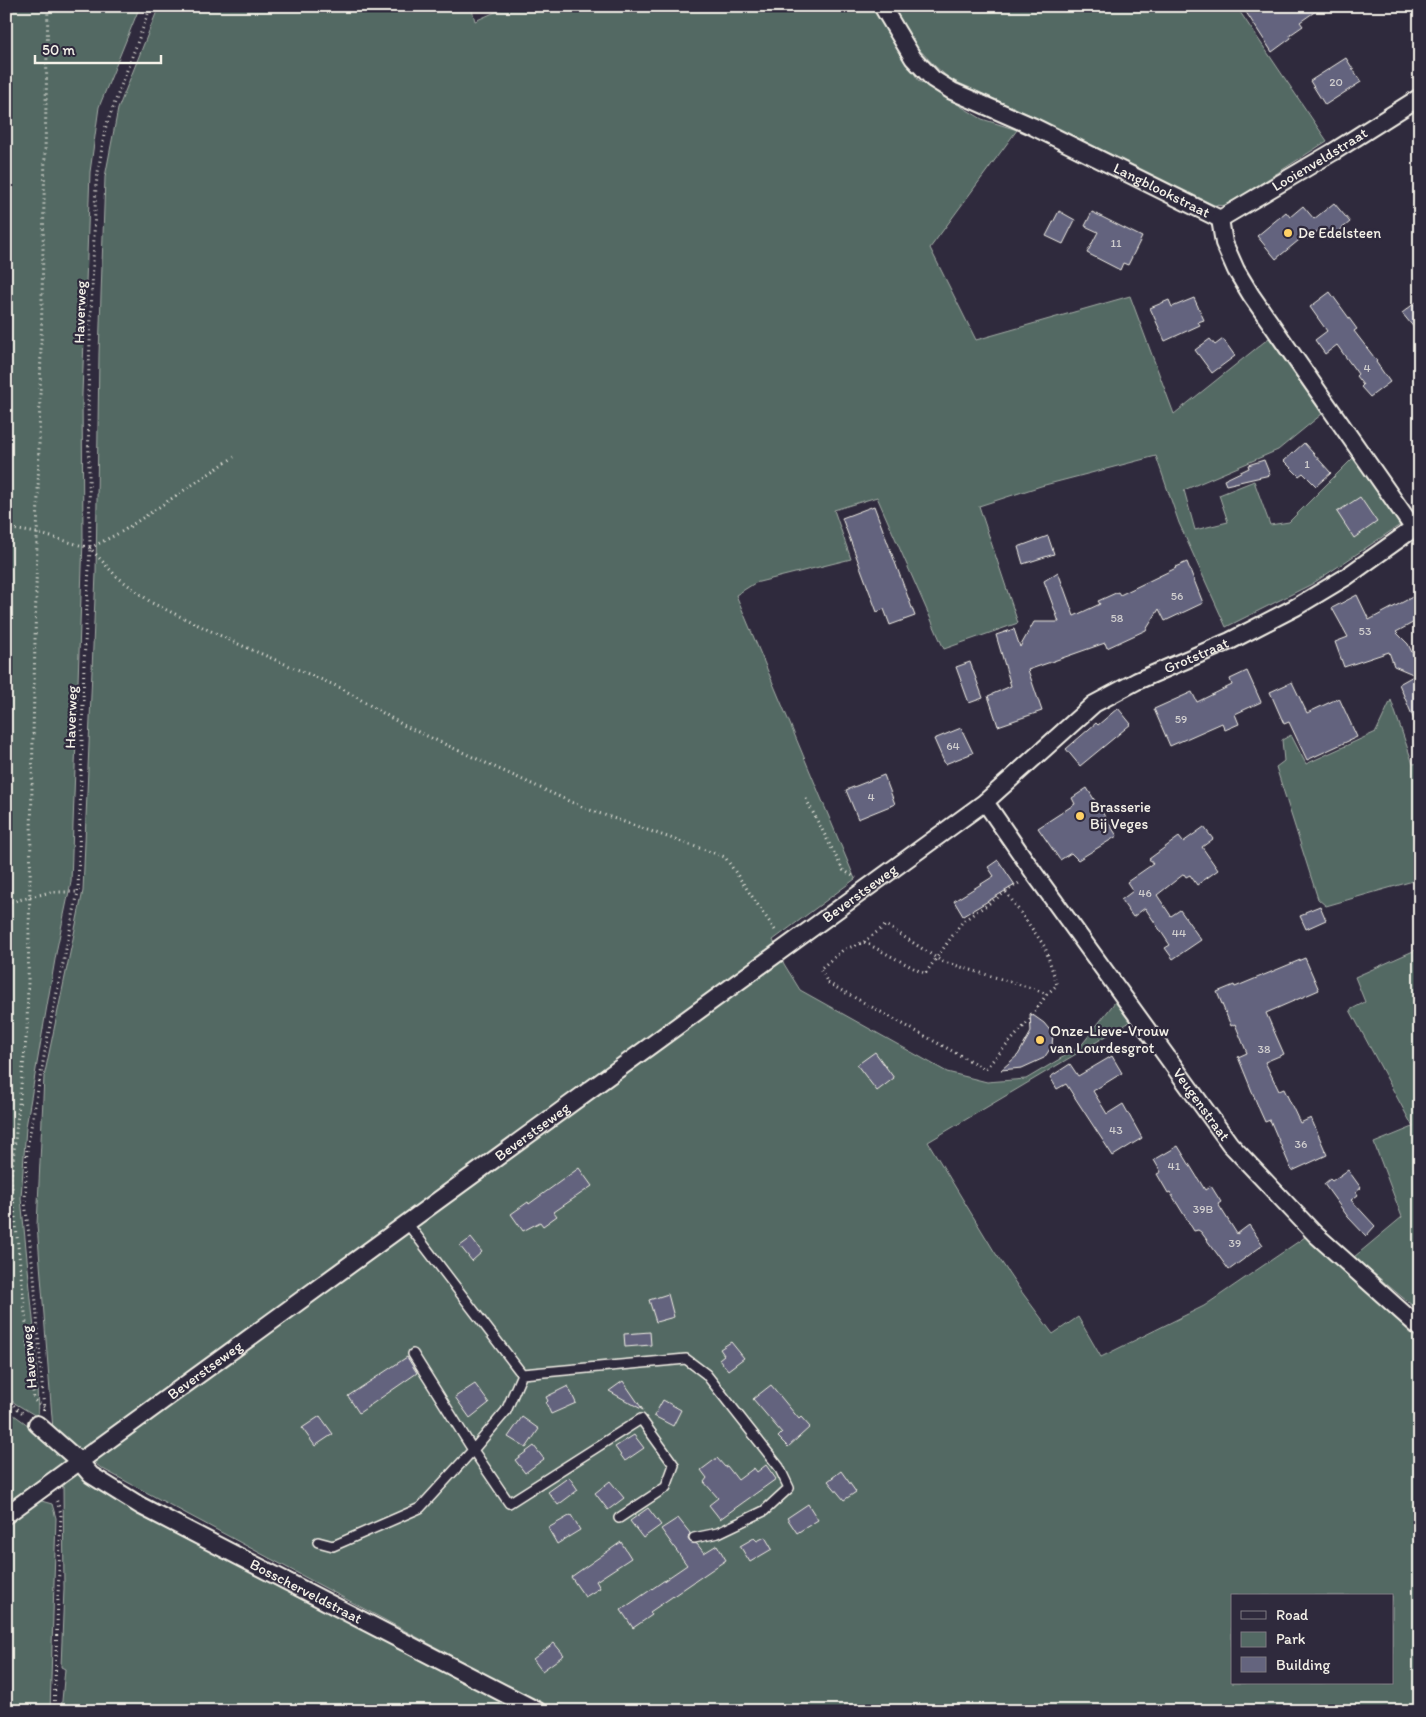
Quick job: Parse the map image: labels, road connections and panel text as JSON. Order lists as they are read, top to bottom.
{
  "streets": {
    "street": [
      "Looienveldstraat",
      "Langblookstraat",
      "Grotstraat",
      "Beverstseweg",
      "Veugenstraat",
      "Bosscherveldstraat"
    ],
    "path": ["Haverweg"]
  },
  "crossings": [
    ["Looienveldstraat", "Langblookstraat"],
    ["Langblookstraat", "Grotstraat"],
    ["Haverweg", "Bosscherveldstraat"],
    ["Grotstraat", "Beverstseweg"],
    ["Grotstraat", "Veugenstraat"],
    ["Beverstseweg", "Veugenstraat"],
    ["Beverstseweg", "Bosscherveldstraat"]
  ],
  "places": ["De Edelsteen", "Brasserie Bij Veges", "Onze-Lieve-Vrouw van Lourdesgrot"],
  "house_numbers": [
    "20",
    "11",
    "4",
    "1",
    "56",
    "58",
    "53",
    "59",
    "64",
    "4",
    "46",
    "44",
    "38",
    "43",
    "36",
    "41",
    "39B",
    "39"
  ],
  "legend": ["Road", "Park", "Building"],
  "scale_bar": "50 m"
}
